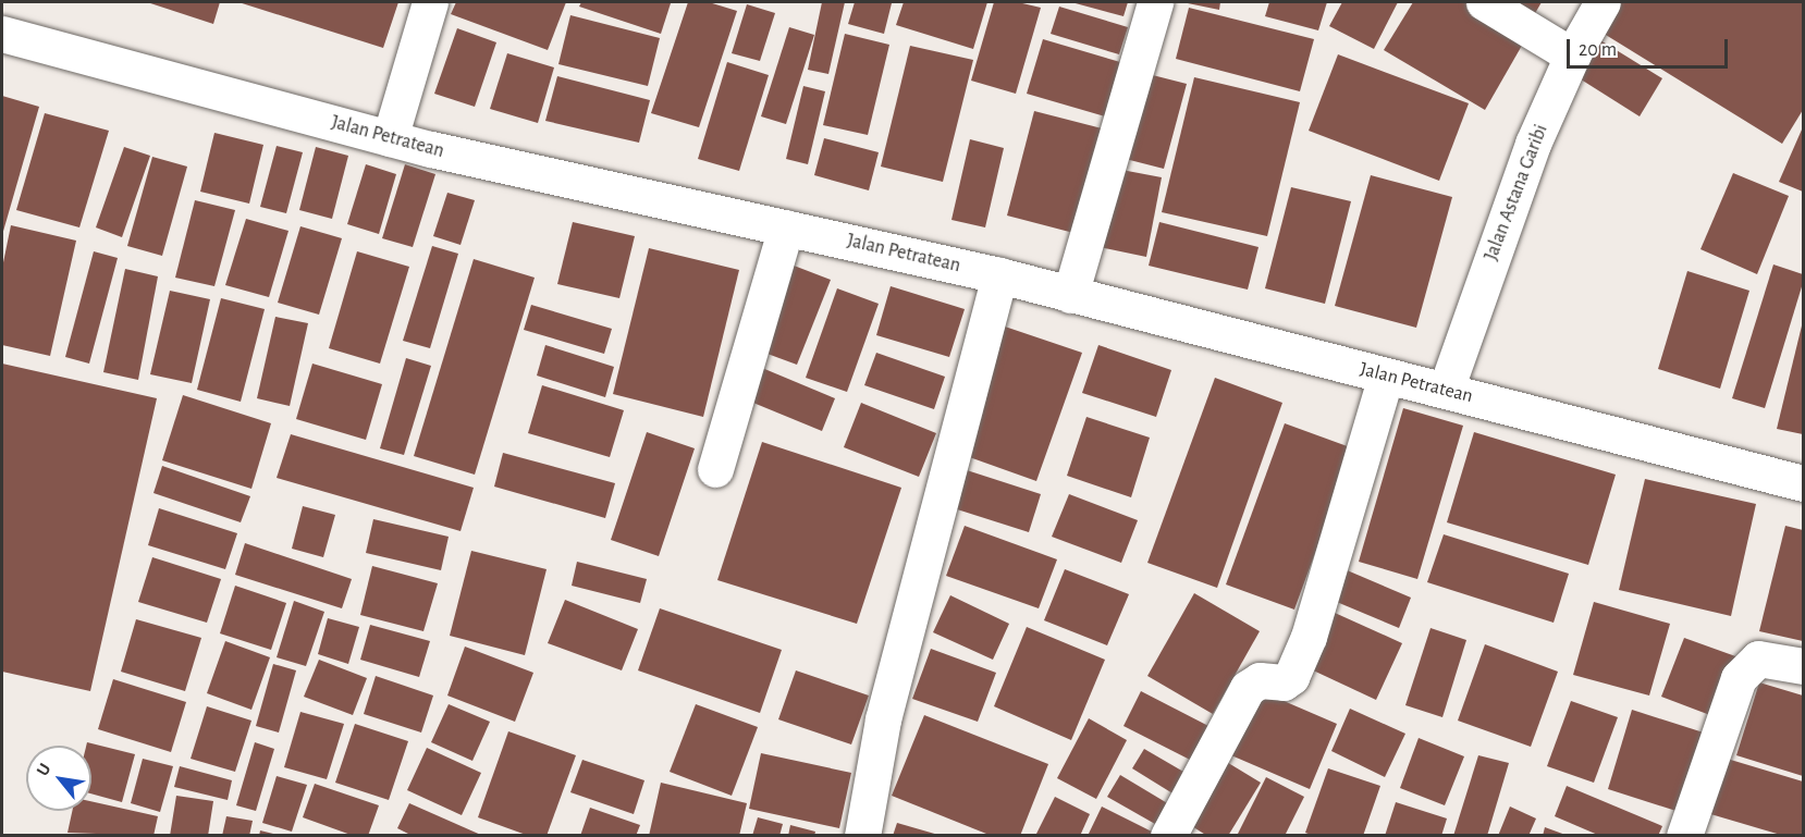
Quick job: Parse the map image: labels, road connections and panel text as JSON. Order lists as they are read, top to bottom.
{
  "streets": {
    "street": ["Jalan Petratean", "Jalan Astana Garibi"]
  },
  "crossings": [
    ["Jalan Petratean", "Jalan Astana Garibi"]
  ],
  "scale_bar": "20 m",
  "north": "top left"
}
